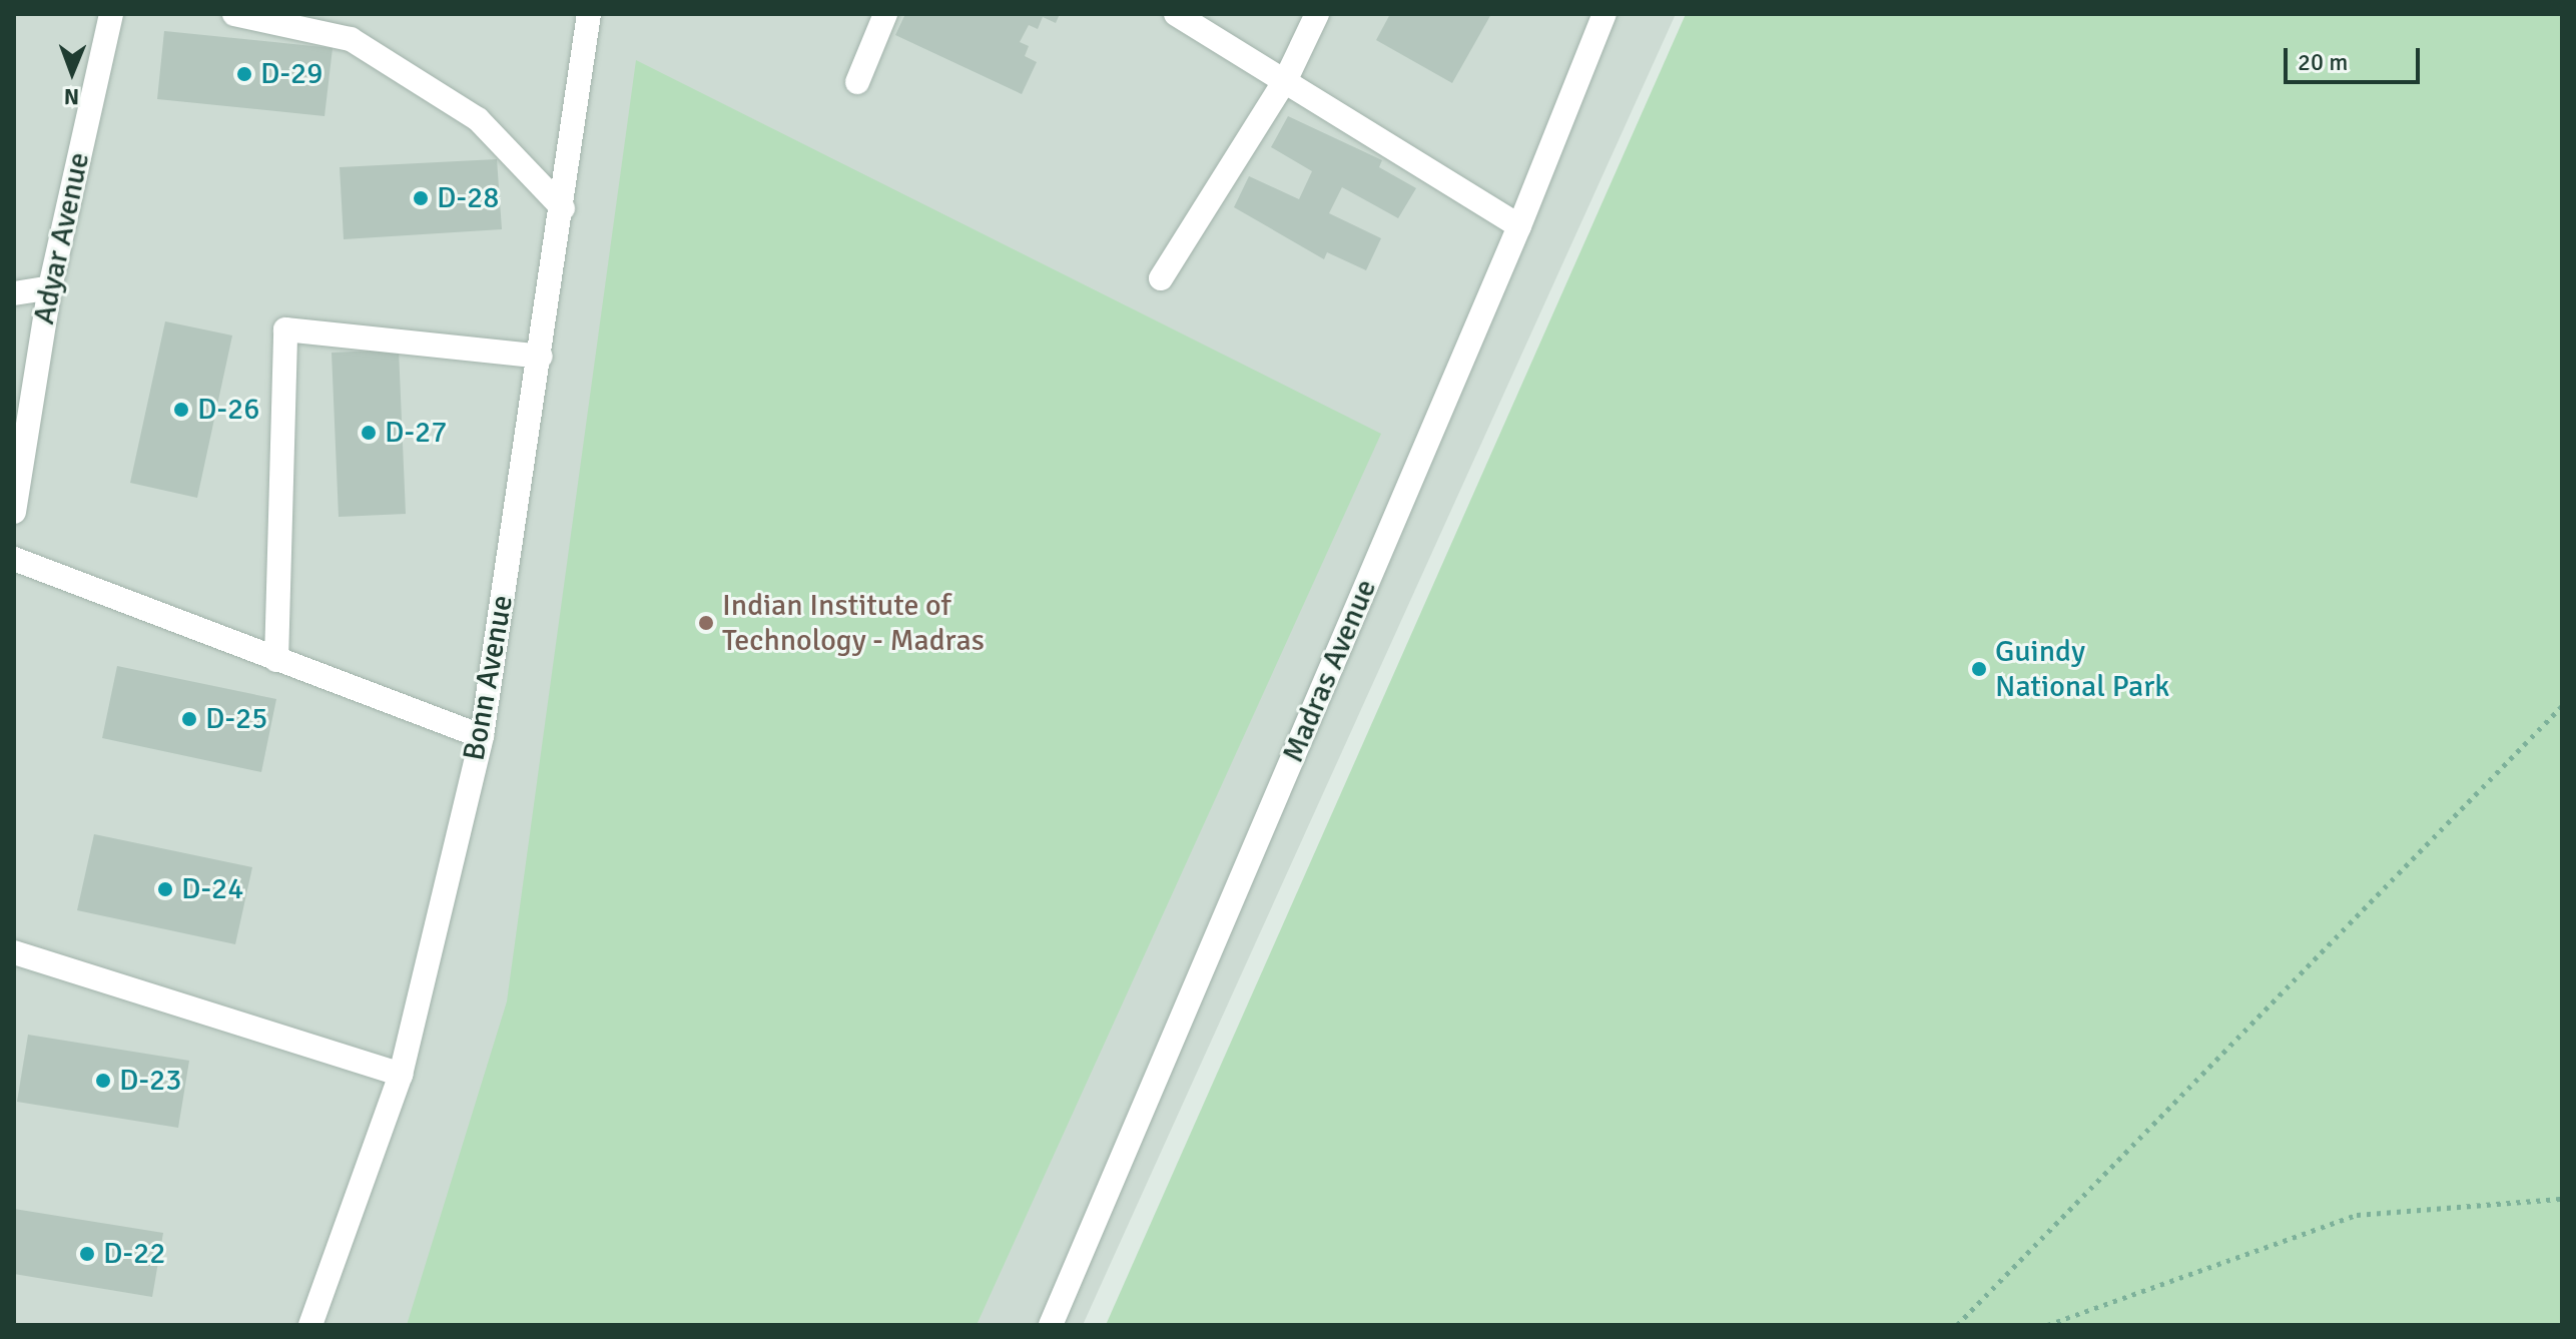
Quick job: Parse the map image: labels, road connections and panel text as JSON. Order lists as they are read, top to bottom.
{
  "streets": {
    "lane": ["Adyar Avenue", "Madras Avenue", "Bonn Avenue"]
  },
  "places": [
    "D-29",
    "D-28",
    "D-26",
    "D-27",
    "Indian Institute of Technology - Madras",
    "Guindy National Park",
    "D-25",
    "D-24",
    "D-23",
    "D-22"
  ],
  "scale_bar": "20 m",
  "north": "bottom"
}
